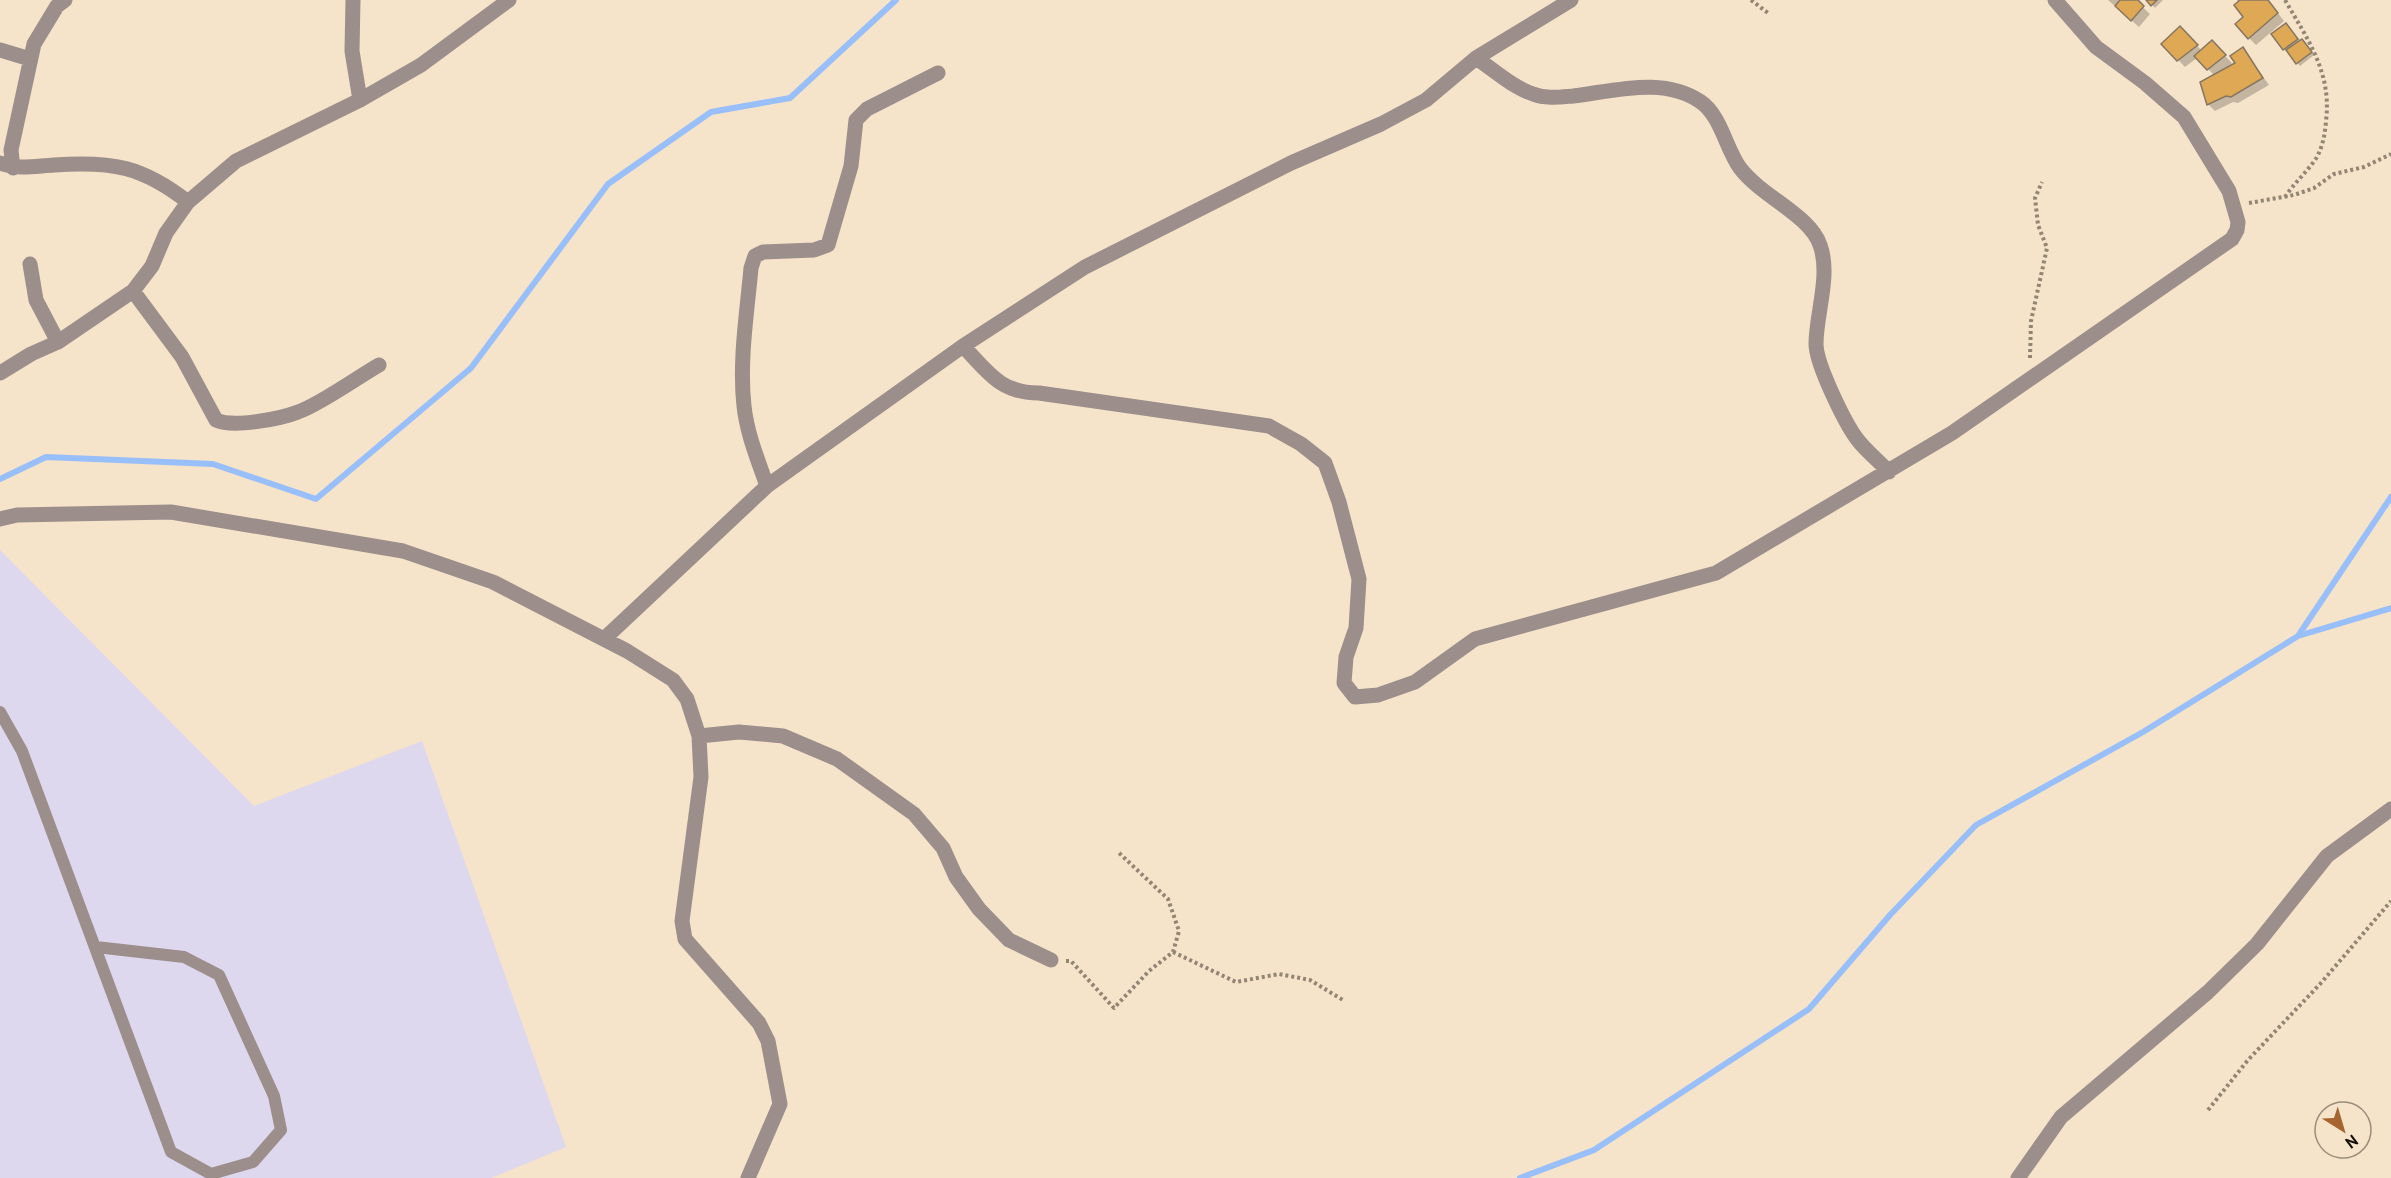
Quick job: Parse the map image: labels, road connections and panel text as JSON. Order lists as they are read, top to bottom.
{
  "north": "bottom right"
}
